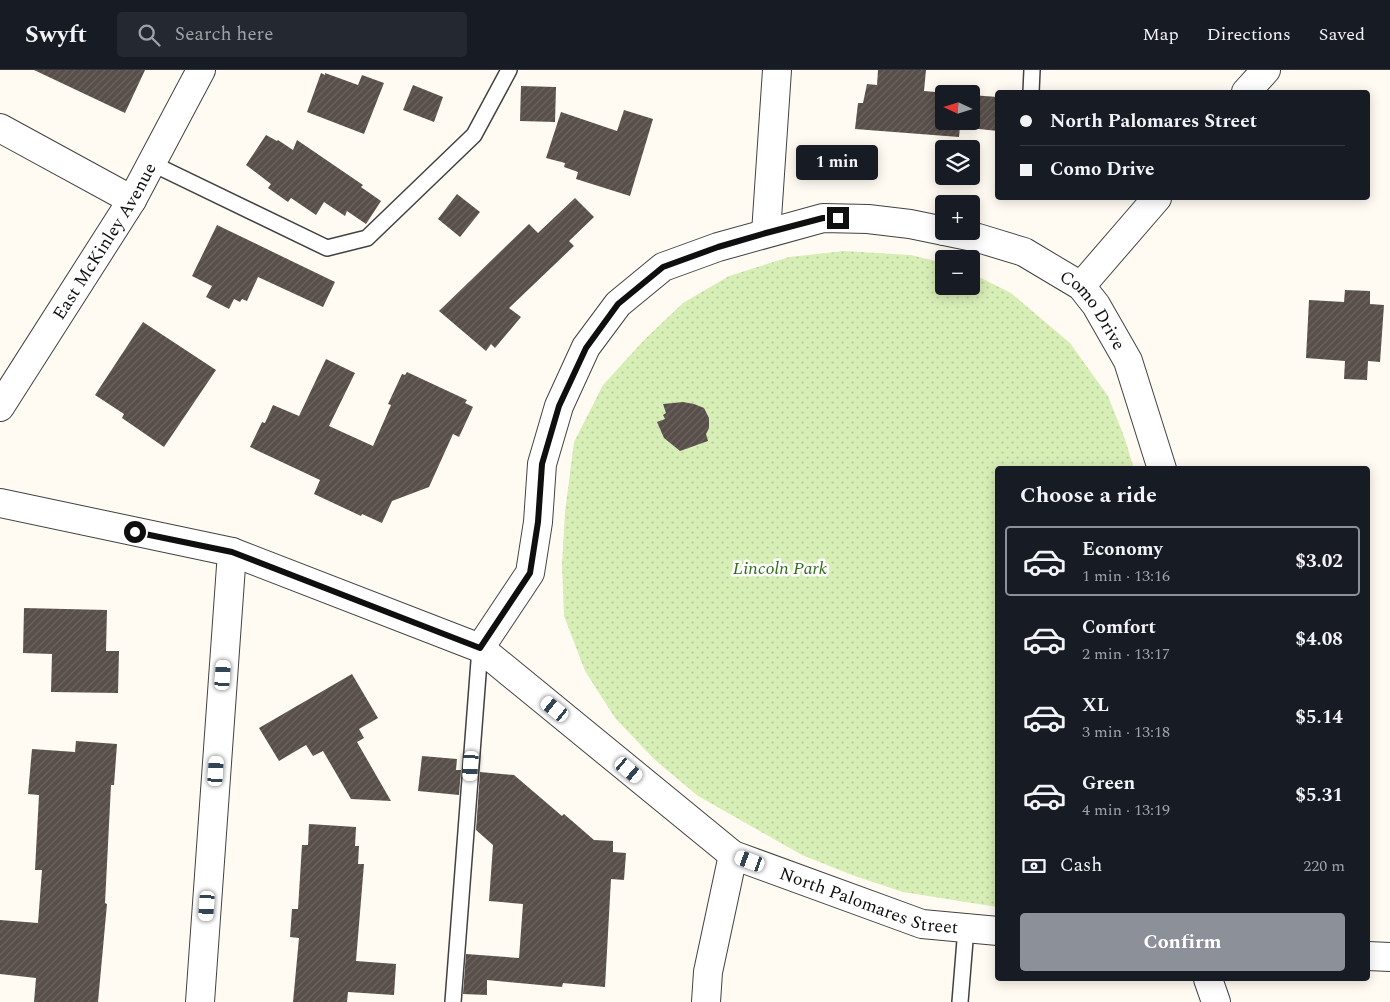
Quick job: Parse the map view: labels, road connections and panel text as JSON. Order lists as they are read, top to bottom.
{
  "streets": {
    "street": ["East McKinley Avenue", "Como Drive", "North Palomares Street"]
  },
  "crossings": [
    ["Como Drive", "North Palomares Street"]
  ],
  "parks": ["Lincoln Park"],
  "north": "left",
  "page": {
    "header": "Swyft",
    "search": "Search here",
    "nav": ["Map", "Directions", "Saved"],
    "map_buttons": ["+", "−"],
    "banner": ["North Palomares Street", "Como Drive"],
    "bubble": "1 min",
    "heading": "Choose a ride",
    "list": [
      {
        "name": "Economy",
        "note": "1 min · 13:16",
        "value": "$3.02"
      },
      {
        "name": "Comfort",
        "note": "2 min · 13:17",
        "value": "$4.08"
      },
      {
        "name": "XL",
        "note": "3 min · 13:18",
        "value": "$5.14"
      },
      {
        "name": "Green",
        "note": "4 min · 13:19",
        "value": "$5.31"
      }
    ],
    "pay": ["Cash", "220 m"],
    "buttons": "Confirm"
  }
}
